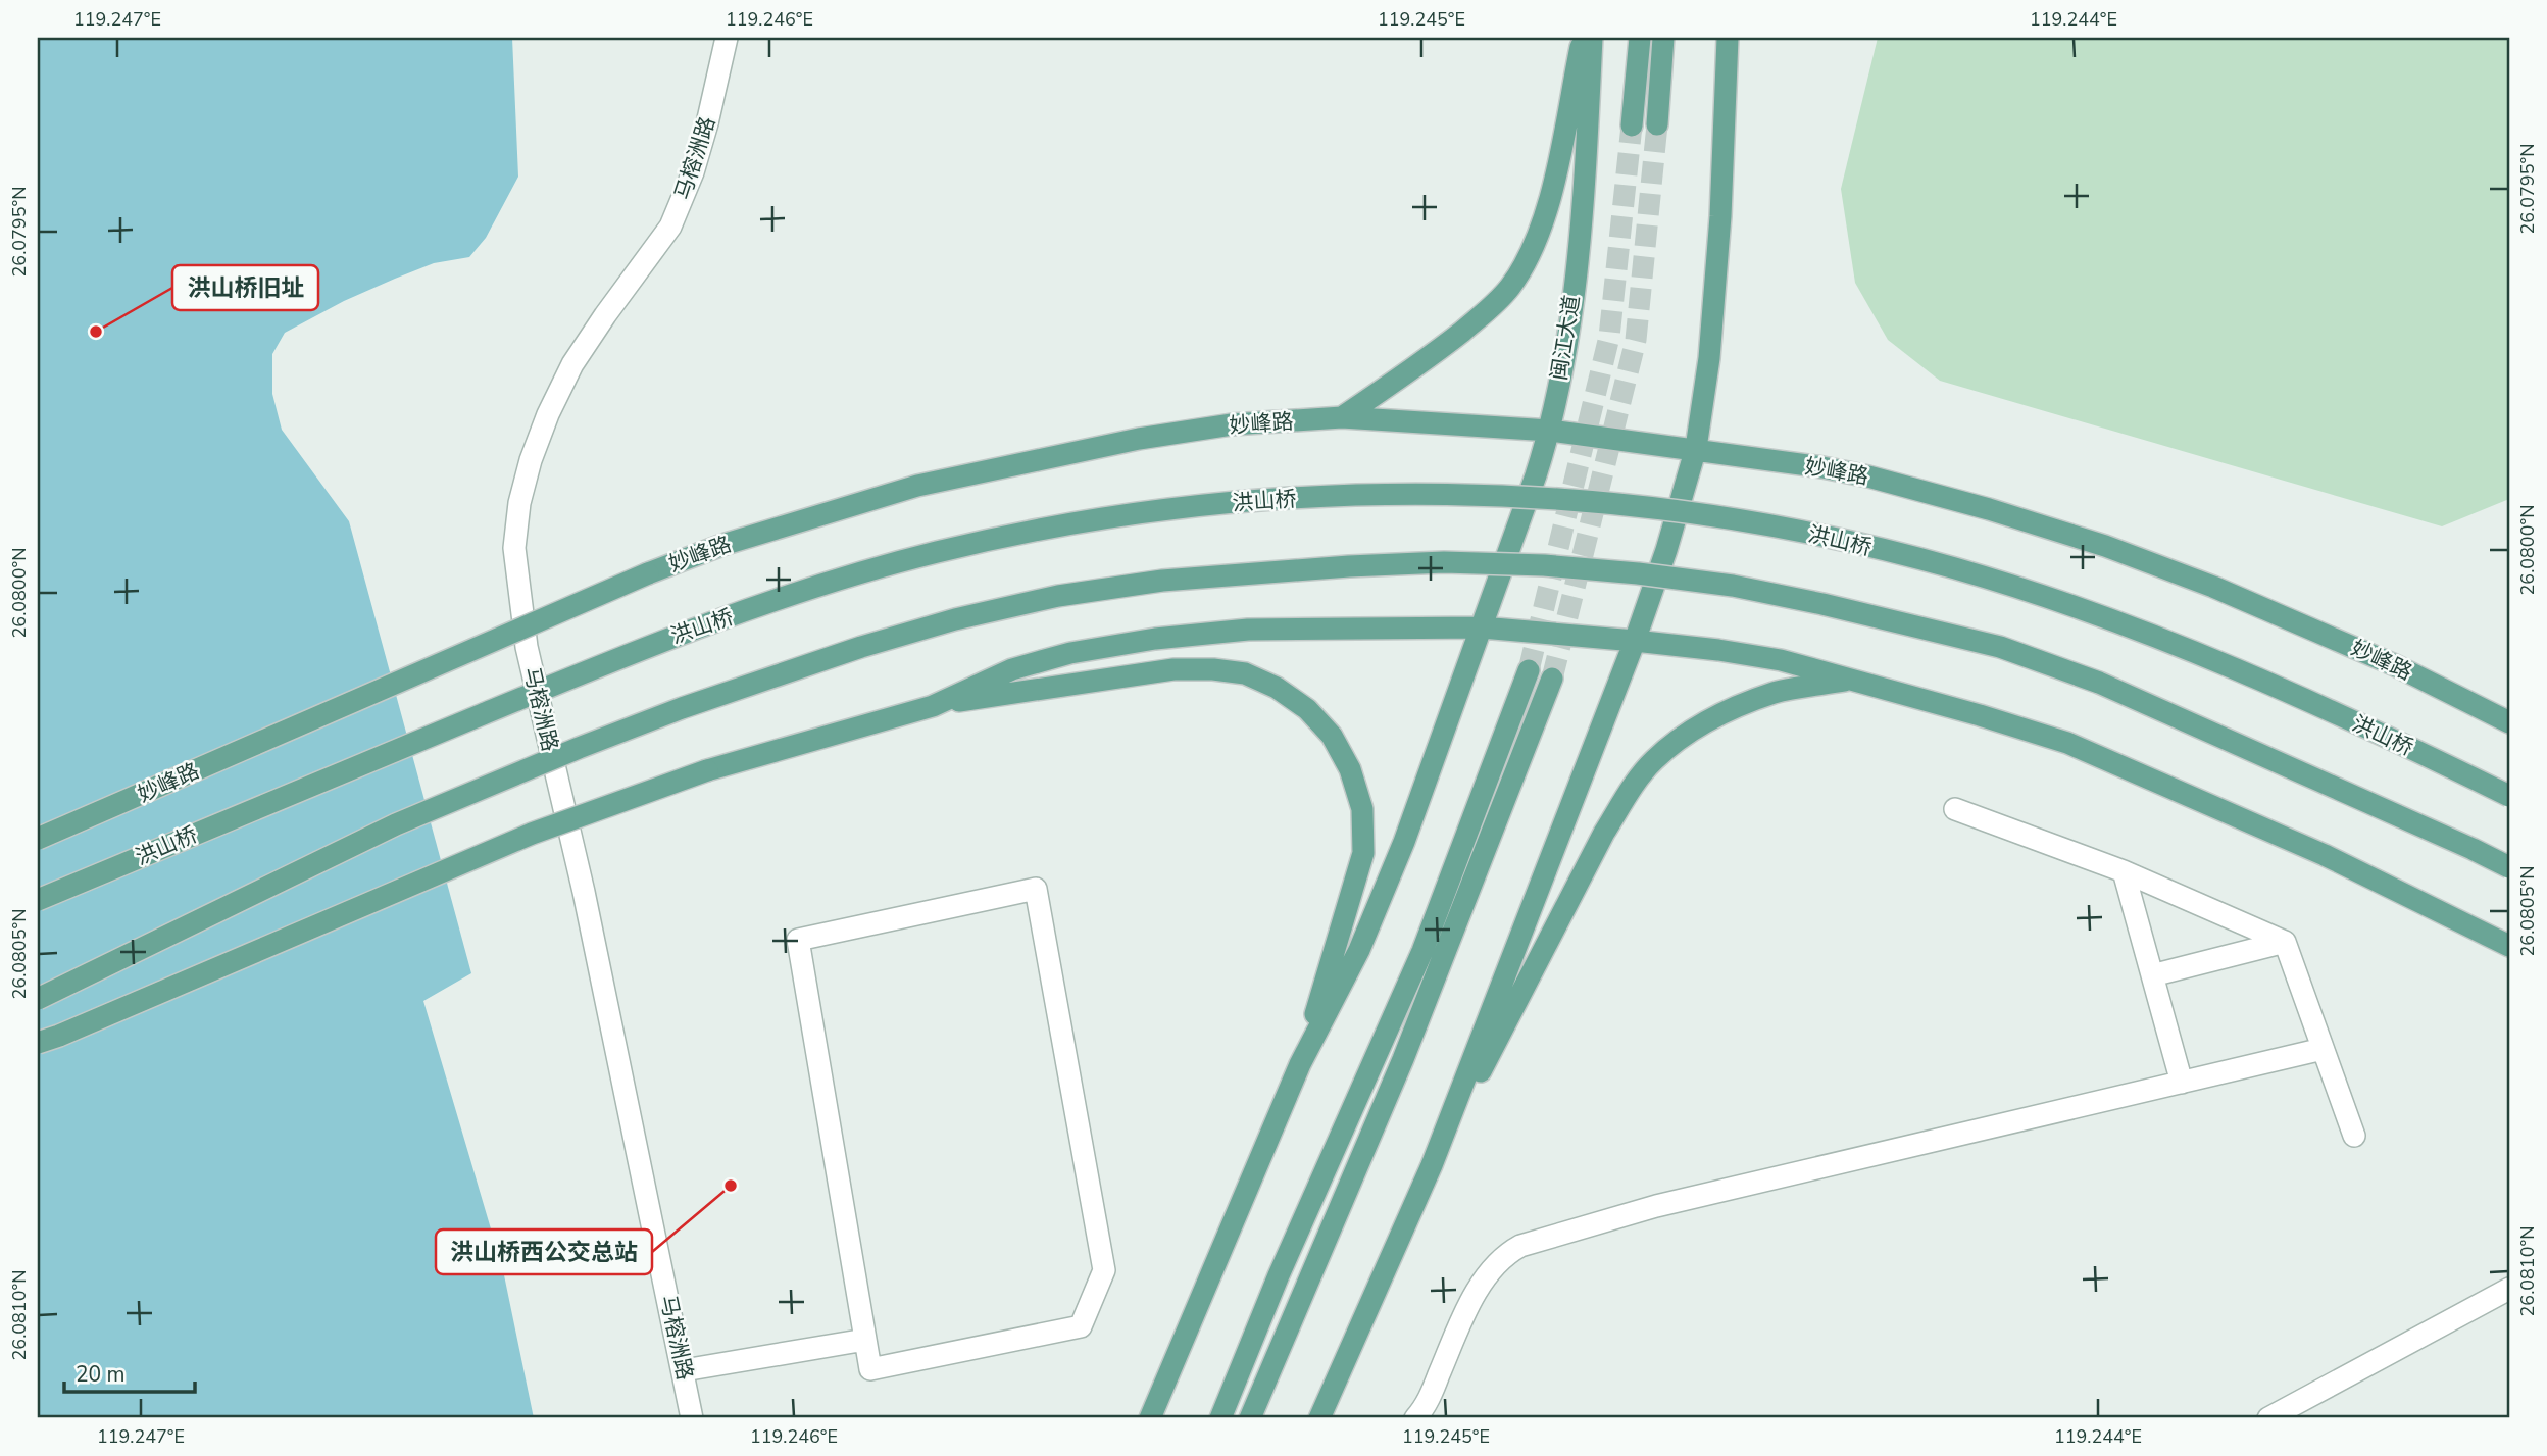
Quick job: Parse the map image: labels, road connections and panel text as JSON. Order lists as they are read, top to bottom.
{
  "streets": {
    "main road": ["闽江大道", "妙峰路", "洪山桥"],
    "street": ["马榕洲路"]
  },
  "crossings": [
    ["闽江大道", "妙峰路"]
  ],
  "places": ["洪山桥旧址", "洪山桥西公交总站"],
  "scale_bar": "20 m",
  "coordinates": [
    "119.247°E",
    "119.246°E",
    "119.245°E",
    "119.244°E",
    "26.0795°N",
    "26.0800°N",
    "26.0805°N",
    "26.0810°N"
  ]
}
